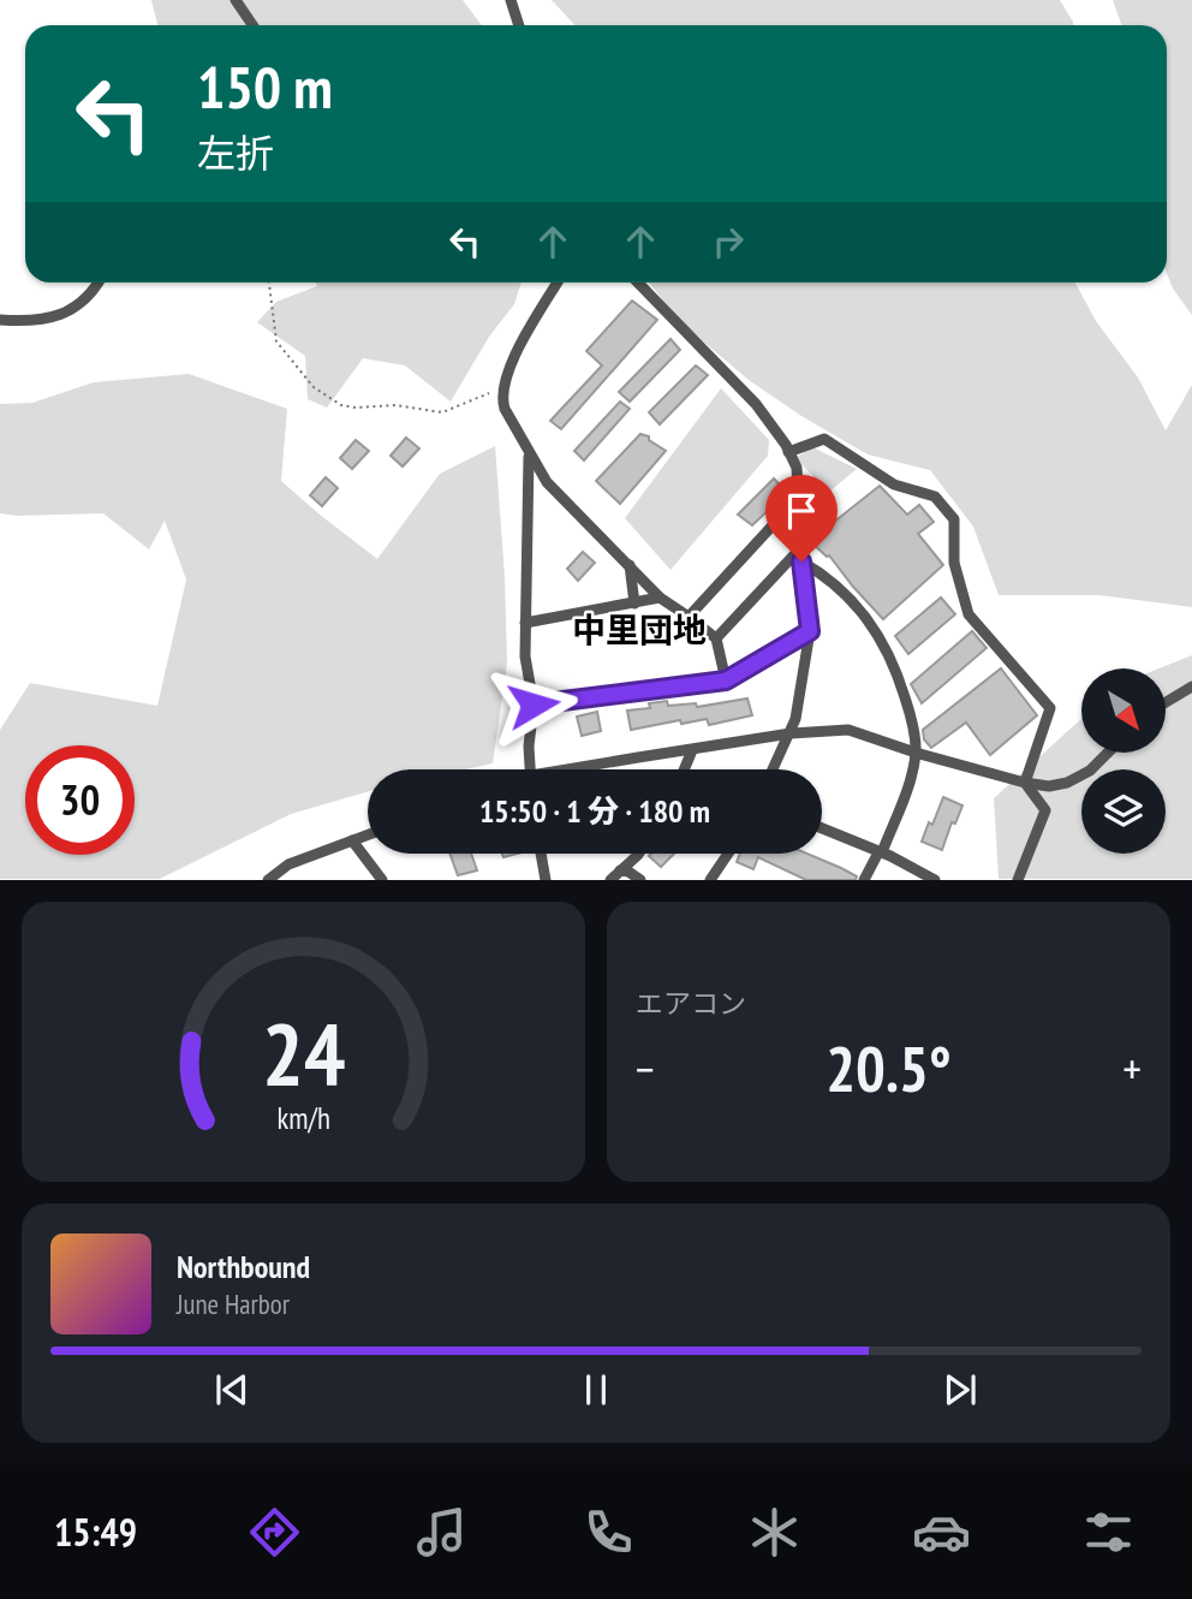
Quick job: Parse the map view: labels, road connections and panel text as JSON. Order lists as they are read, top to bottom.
{
  "districts": ["中里団地"],
  "north": "bottom right",
  "page": {
    "turn": ["150 m", "左折"],
    "limit": "30",
    "trip": "15:50 · 1 分 · 180 m",
    "tile": "エアコン",
    "heat": ["−", "20.5°", "+"],
    "song": ["Northbound", "June Harbor"],
    "tabs": "15:49",
    "gauge": ["24", "km/h"]
  }
}
